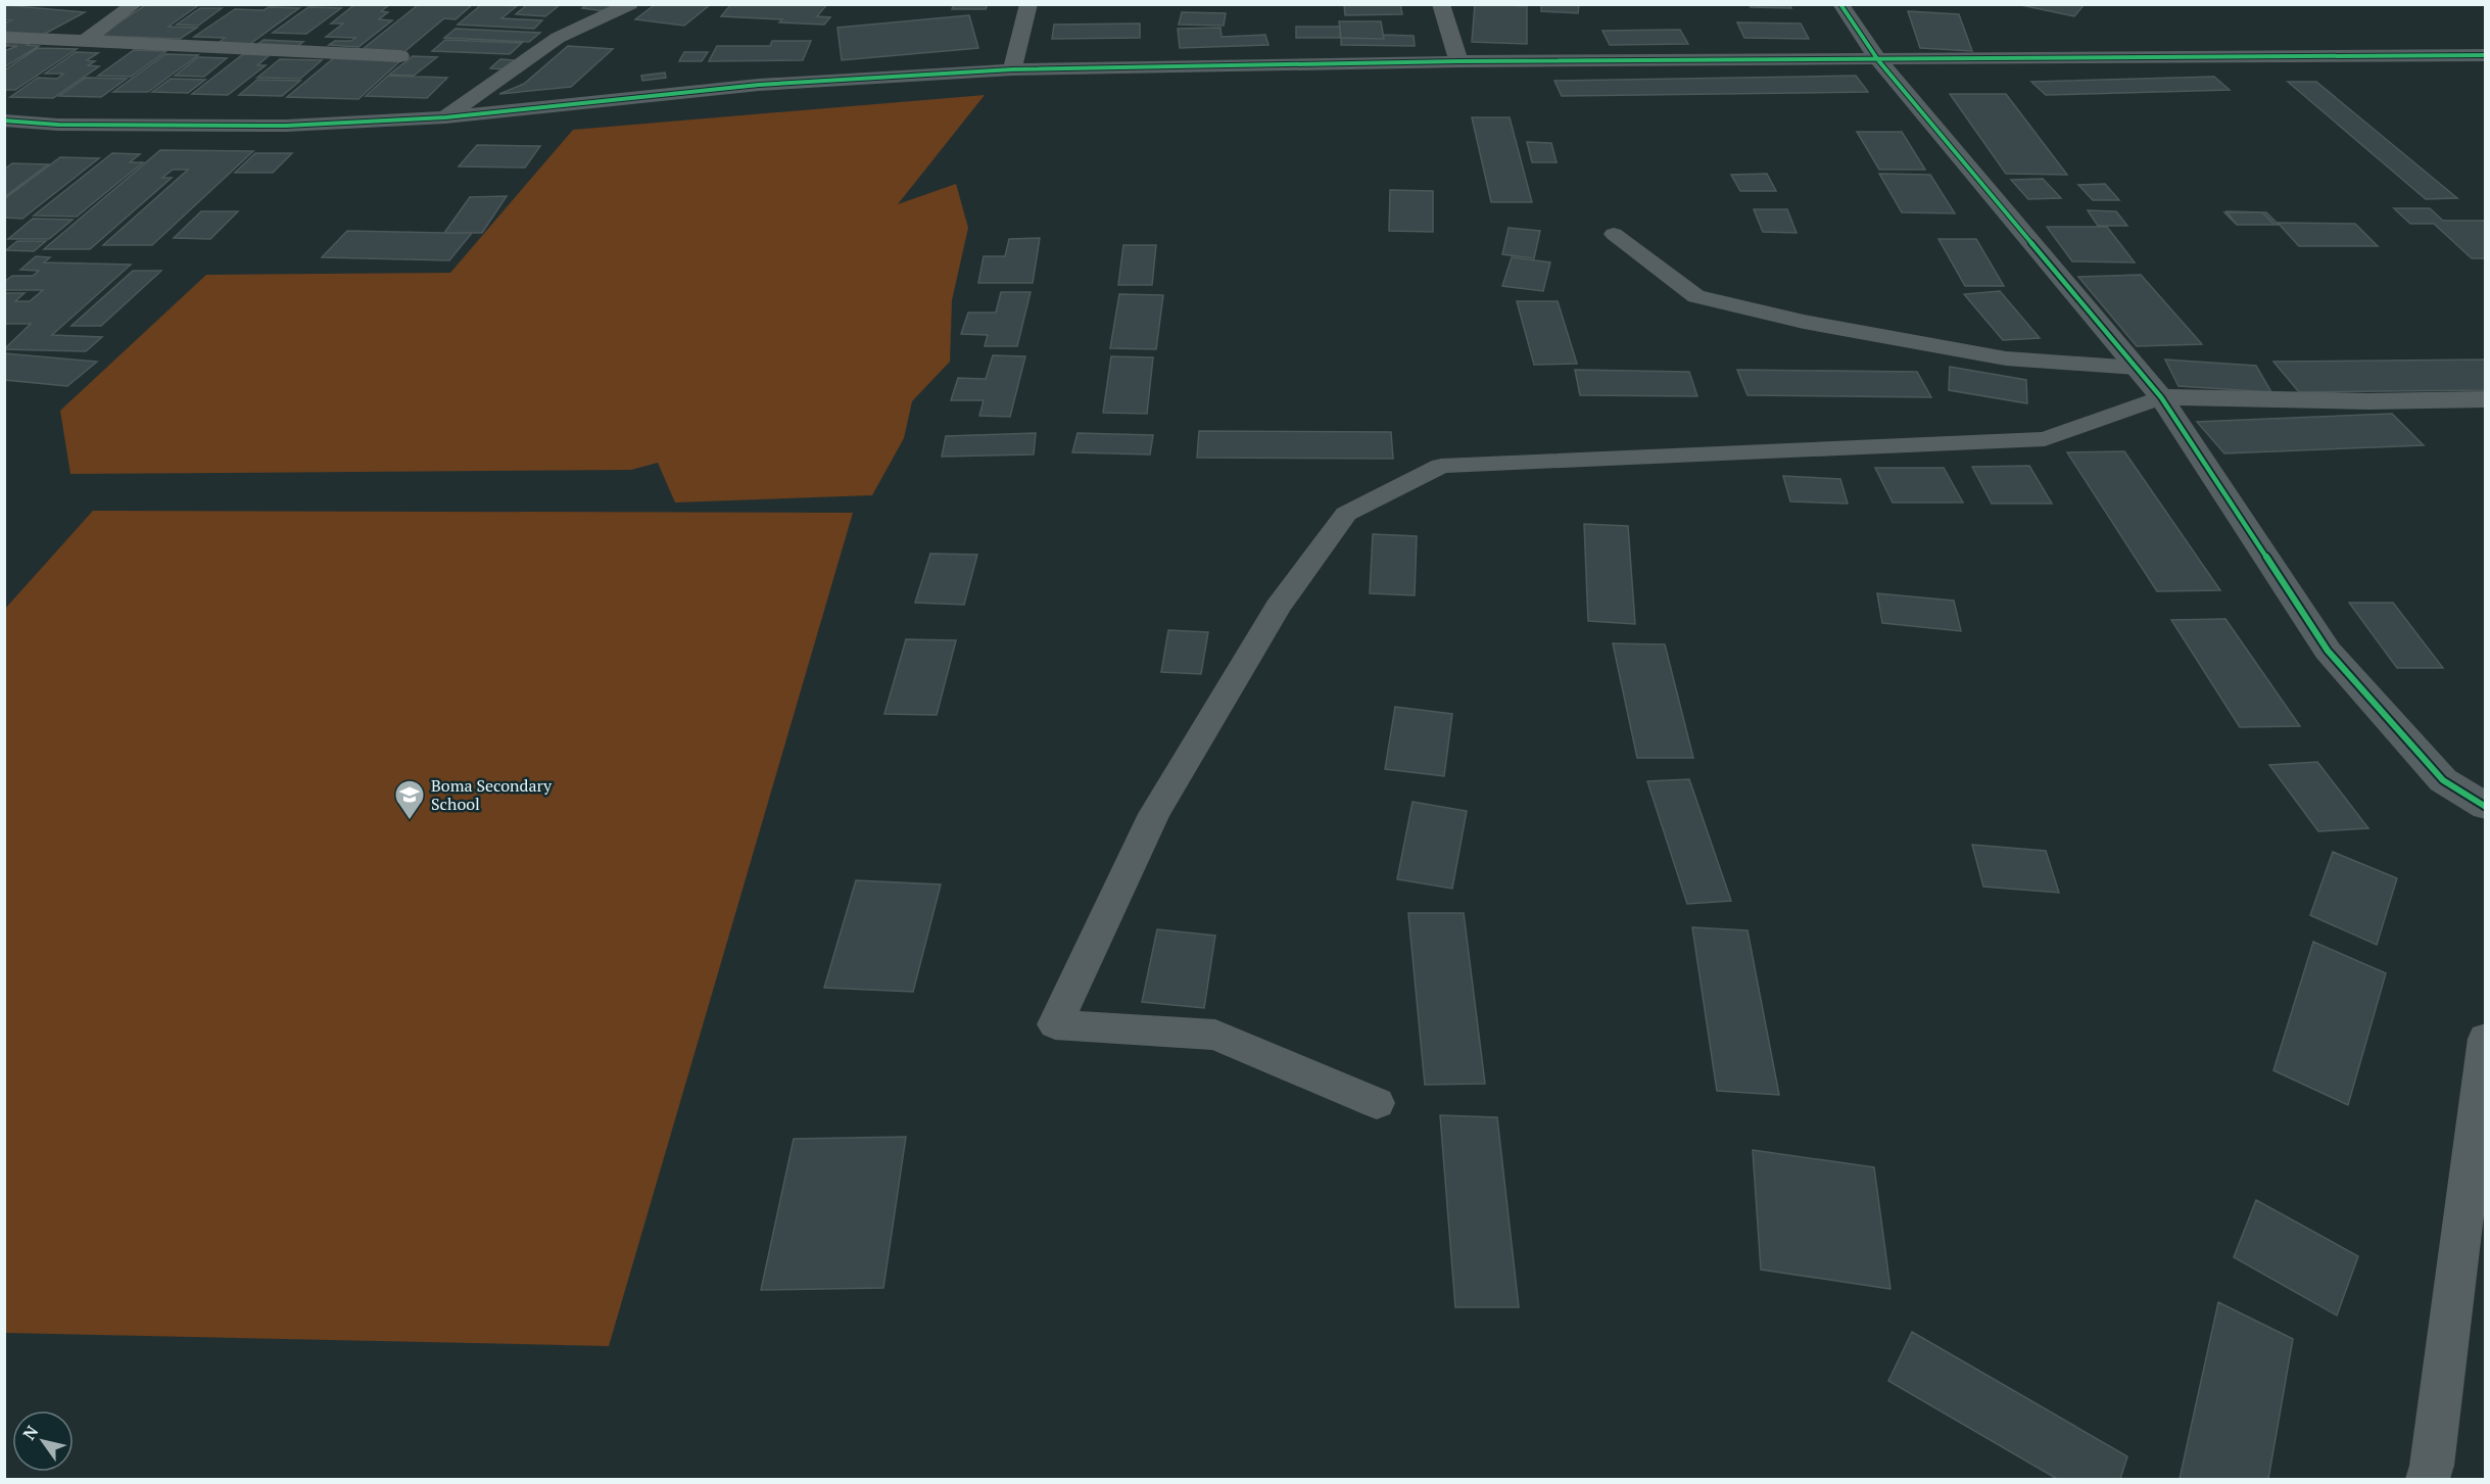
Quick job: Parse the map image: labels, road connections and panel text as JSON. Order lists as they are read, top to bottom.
{
  "places": {
    "school or university": ["Boma Secondary School"]
  },
  "north": "top left"
}
